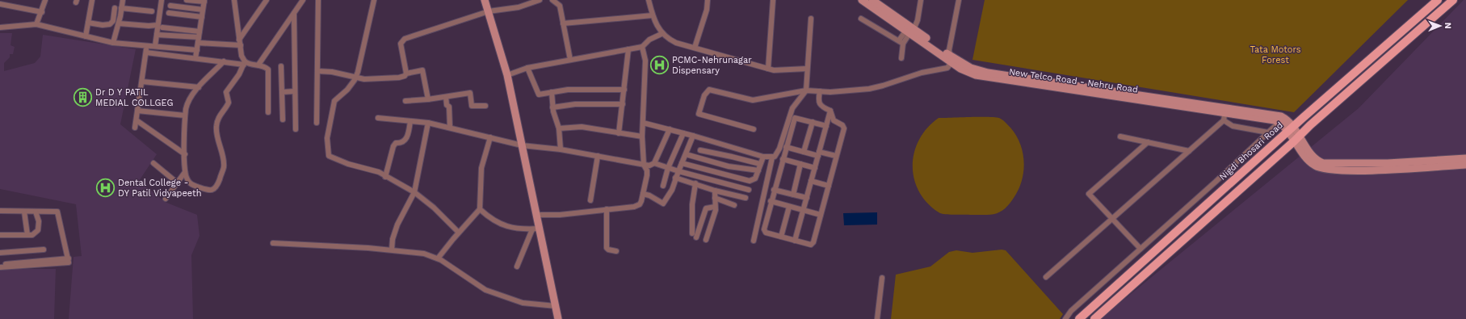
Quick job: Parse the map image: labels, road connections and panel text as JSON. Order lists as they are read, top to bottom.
{
  "streets": {
    "main road": ["Nigdi Bhosari Road"],
    "street": ["New Telco Road - Nehru Road"]
  },
  "parks": ["Tata Motors Forest"],
  "places": {
    "hospital": ["PCMC-Nehrunagar Dispensary", "Dental College - DY Patil Vidyapeeth"],
    "building": ["Dr D Y PATIL MEDIAL COLLGEG"]
  },
  "north": "right"
}
